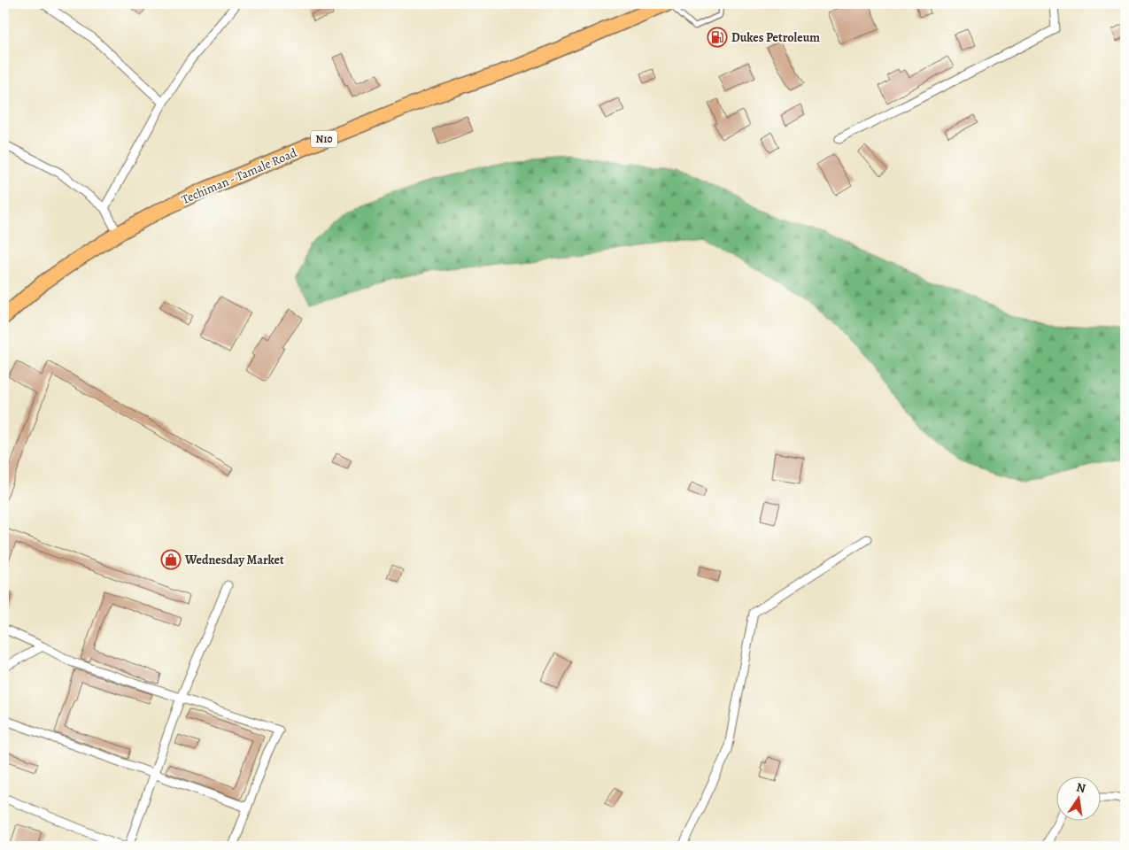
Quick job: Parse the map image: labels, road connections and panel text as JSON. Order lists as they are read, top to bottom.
{
  "streets": {
    "highway": ["N10", "Techiman - Tamale Road"]
  },
  "places": {
    "fuel station": ["Dukes Petroleum"],
    "shop": ["Wednesday Market"]
  },
  "north": "top"
}
